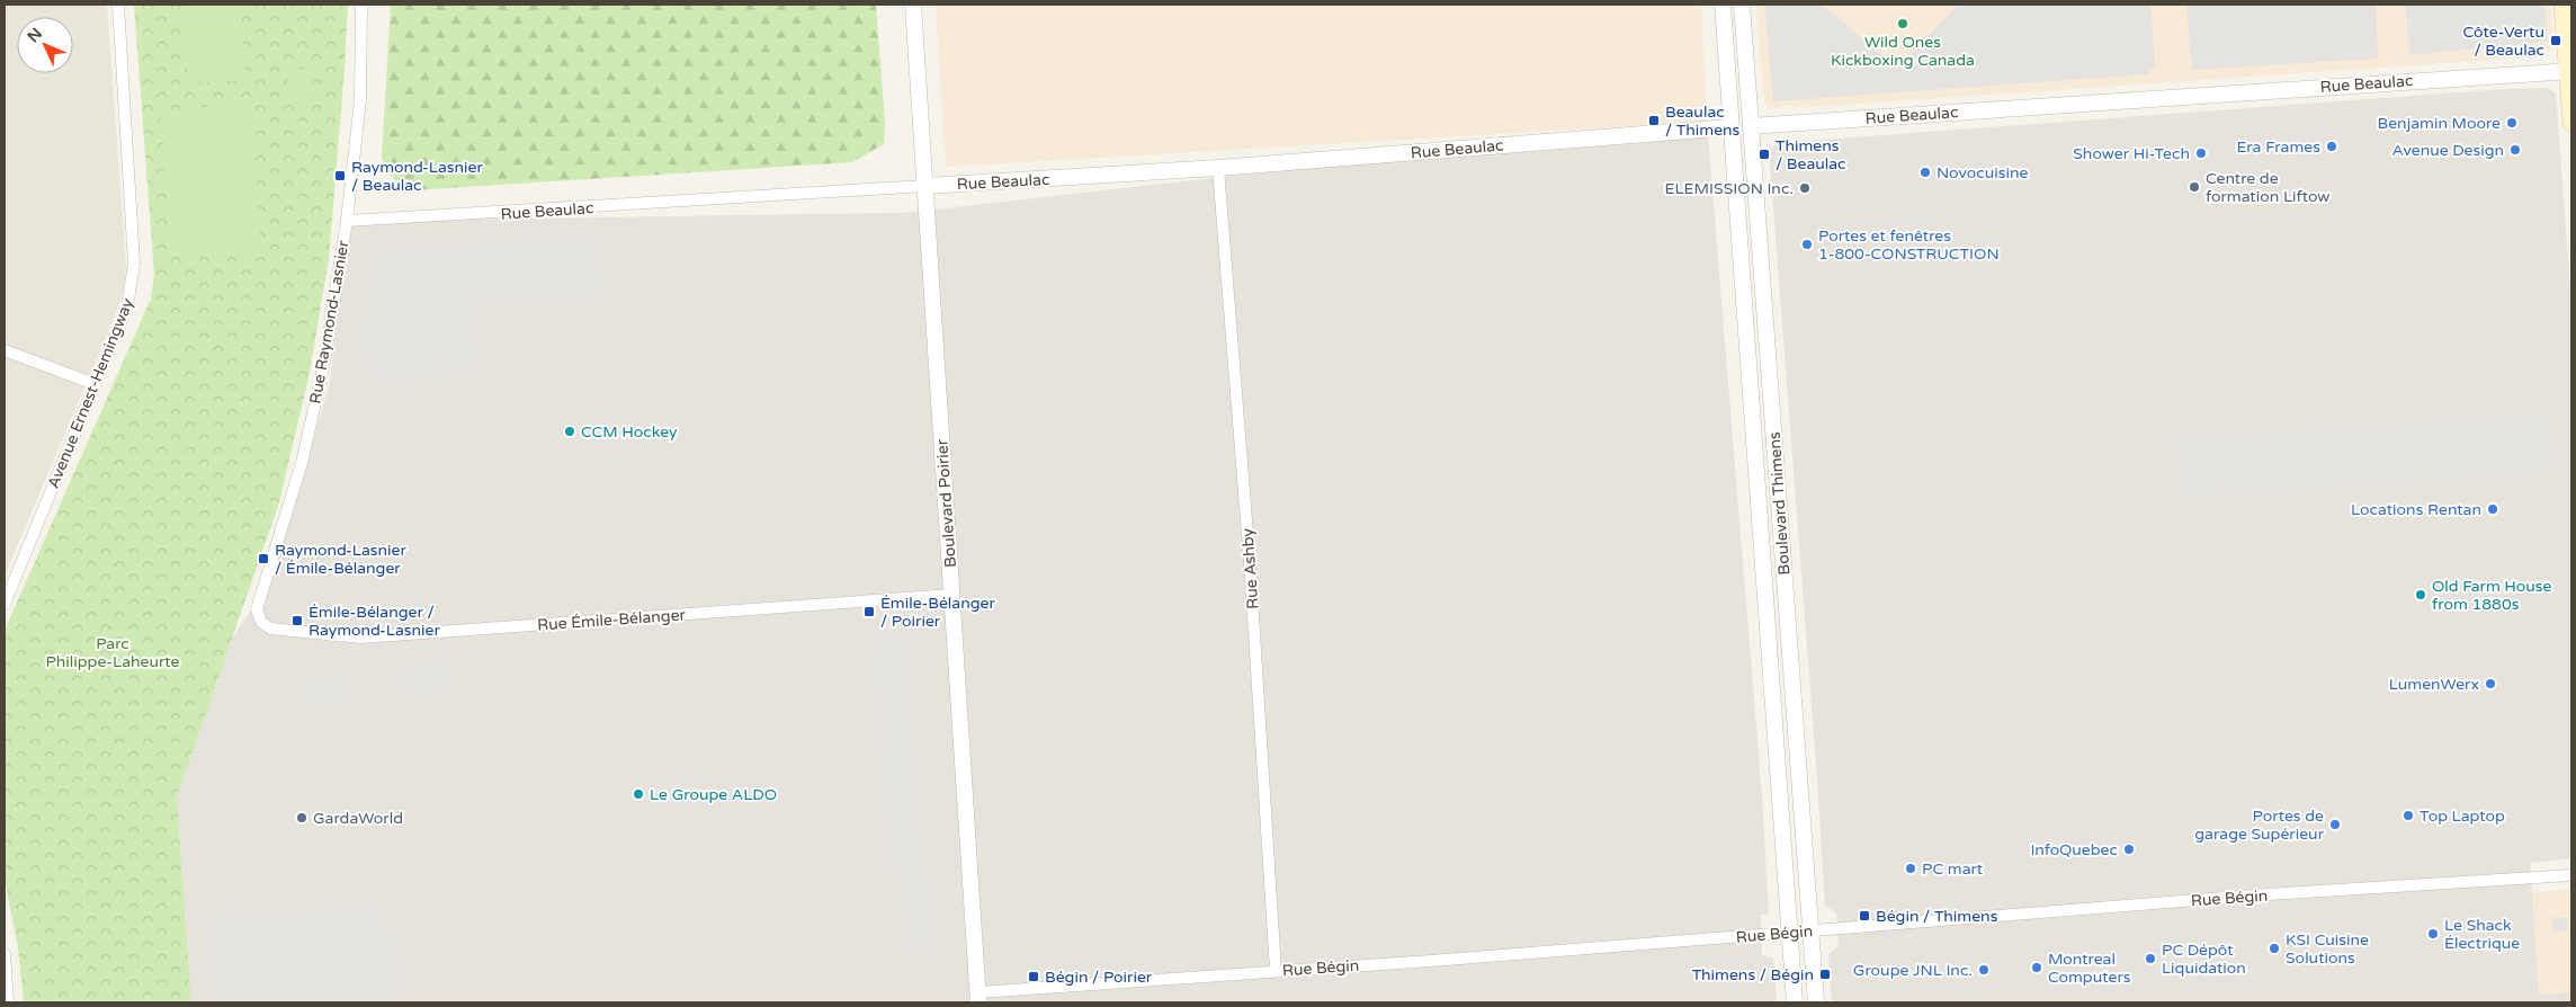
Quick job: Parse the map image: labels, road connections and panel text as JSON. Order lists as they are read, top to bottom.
{
  "streets": {
    "street": [
      "Rue Beaulac",
      "Rue Raymond-Lasnier",
      "Avenue Ernest-Hemingway",
      "Boulevard Poirier",
      "Boulevard Thimens",
      "Rue Ashby",
      "Rue Émile-Bélanger",
      "Rue Bégin"
    ]
  },
  "crossings": [
    ["Rue Beaulac", "Rue Raymond-Lasnier"],
    ["Rue Beaulac", "Boulevard Poirier"],
    ["Rue Beaulac", "Boulevard Thimens"],
    ["Rue Beaulac", "Rue Ashby"],
    ["Rue Raymond-Lasnier", "Rue Émile-Bélanger"],
    ["Boulevard Poirier", "Rue Émile-Bélanger"],
    ["Boulevard Poirier", "Rue Bégin"],
    ["Boulevard Thimens", "Rue Bégin"],
    ["Rue Ashby", "Rue Bégin"]
  ],
  "parks": ["Parc Philippe-Laheurte"],
  "places": {
    "other": [
      "Wild Ones Kickboxing Canada",
      "Benjamin Moore",
      "Era Frames",
      "Avenue Design",
      "Shower Hi-Tech",
      "Novocuisine",
      "Centre de formation Liftow",
      "ELEMISSION Inc.",
      "Portes et fenêtres 1-800-CONSTRUCTION",
      "CCM Hockey",
      "Locations Rentan",
      "Old Farm House from 1880s",
      "LumenWerx",
      "Le Groupe ALDO",
      "Top Laptop",
      "GardaWorld",
      "Portes de garage Supérieur",
      "InfoQuebec",
      "PC mart",
      "Le Shack Électrique",
      "KSI Cuisine Solutions",
      "PC Dépôt Liquidation",
      "Montreal Computers",
      "Groupe JNL Inc."
    ],
    "transit": [
      "Côte-Vertu / Beaulac",
      "Beaulac / Thimens",
      "Thimens / Beaulac",
      "Raymond-Lasnier / Beaulac",
      "Raymond-Lasnier / Émile-Bélanger",
      "Émile-Bélanger / Poirier",
      "Émile-Bélanger / Raymond-Lasnier",
      "Bégin / Thimens",
      "Thimens / Bégin",
      "Bégin / Poirier"
    ]
  },
  "north": "top left"
}
